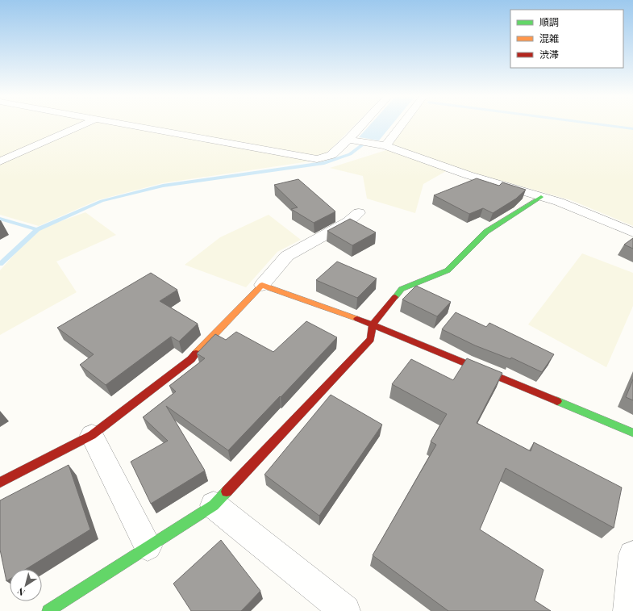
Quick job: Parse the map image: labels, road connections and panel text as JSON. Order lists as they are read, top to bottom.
{
  "legend": ["順調", "混雑", "渋滞"],
  "north": "bottom left"
}
